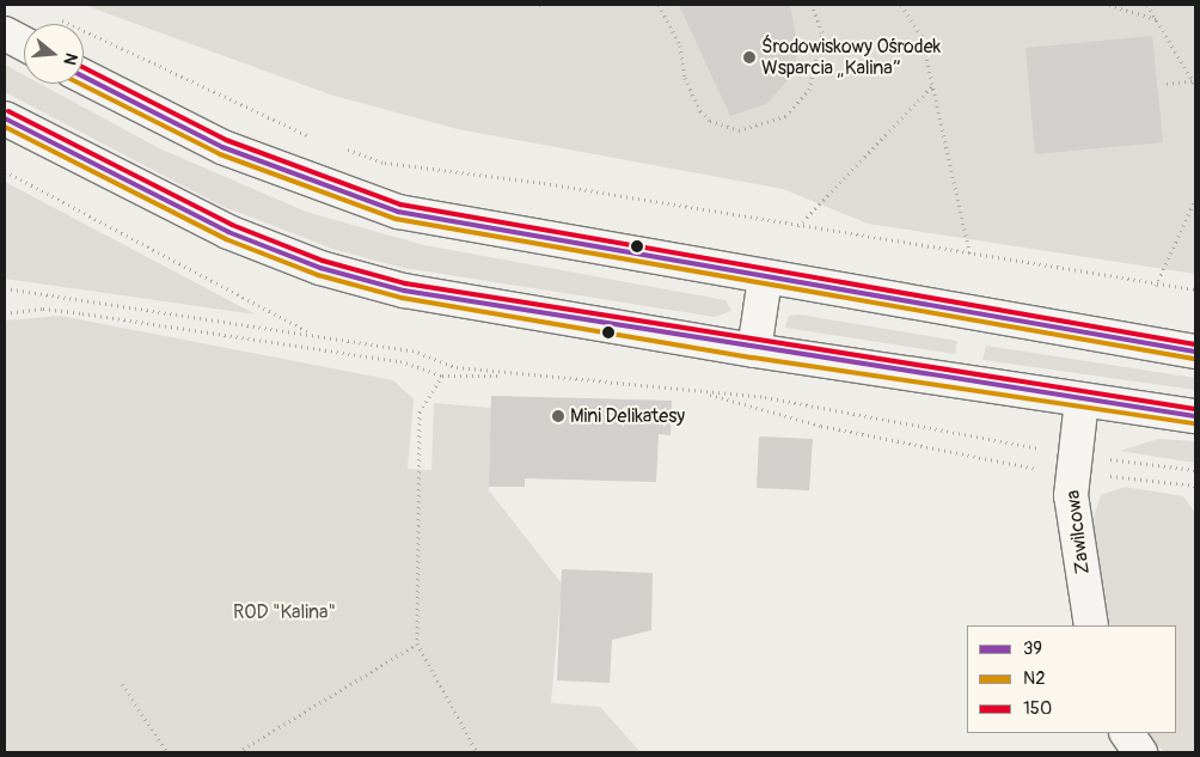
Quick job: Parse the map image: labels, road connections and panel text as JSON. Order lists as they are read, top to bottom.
{
  "streets": {
    "main road": ["Zawilcowa"]
  },
  "parks": ["ROD \"Kalina\""],
  "places": ["Środowiskowy Ośrodek Wsparcia „Kalina”", "Mini Delikatesy"],
  "lines": ["transit line 150", "transit line 39", "transit line N2"],
  "legend": ["39", "N2", "150"],
  "north": "right"
}
